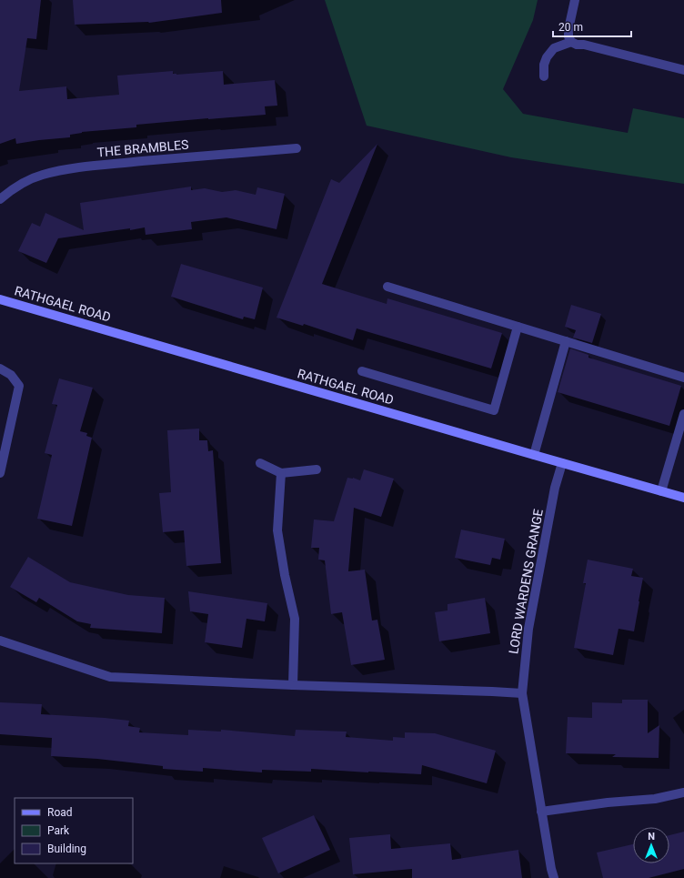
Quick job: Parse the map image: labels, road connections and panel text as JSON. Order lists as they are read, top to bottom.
{
  "streets": {
    "street": ["THE BRAMBLES", "RATHGAEL ROAD", "LORD WARDENS GRANGE"]
  },
  "crossings": [
    ["RATHGAEL ROAD", "LORD WARDENS GRANGE"]
  ],
  "legend": ["Road", "Park", "Building"],
  "scale_bar": "20 m",
  "north": "top"
}
